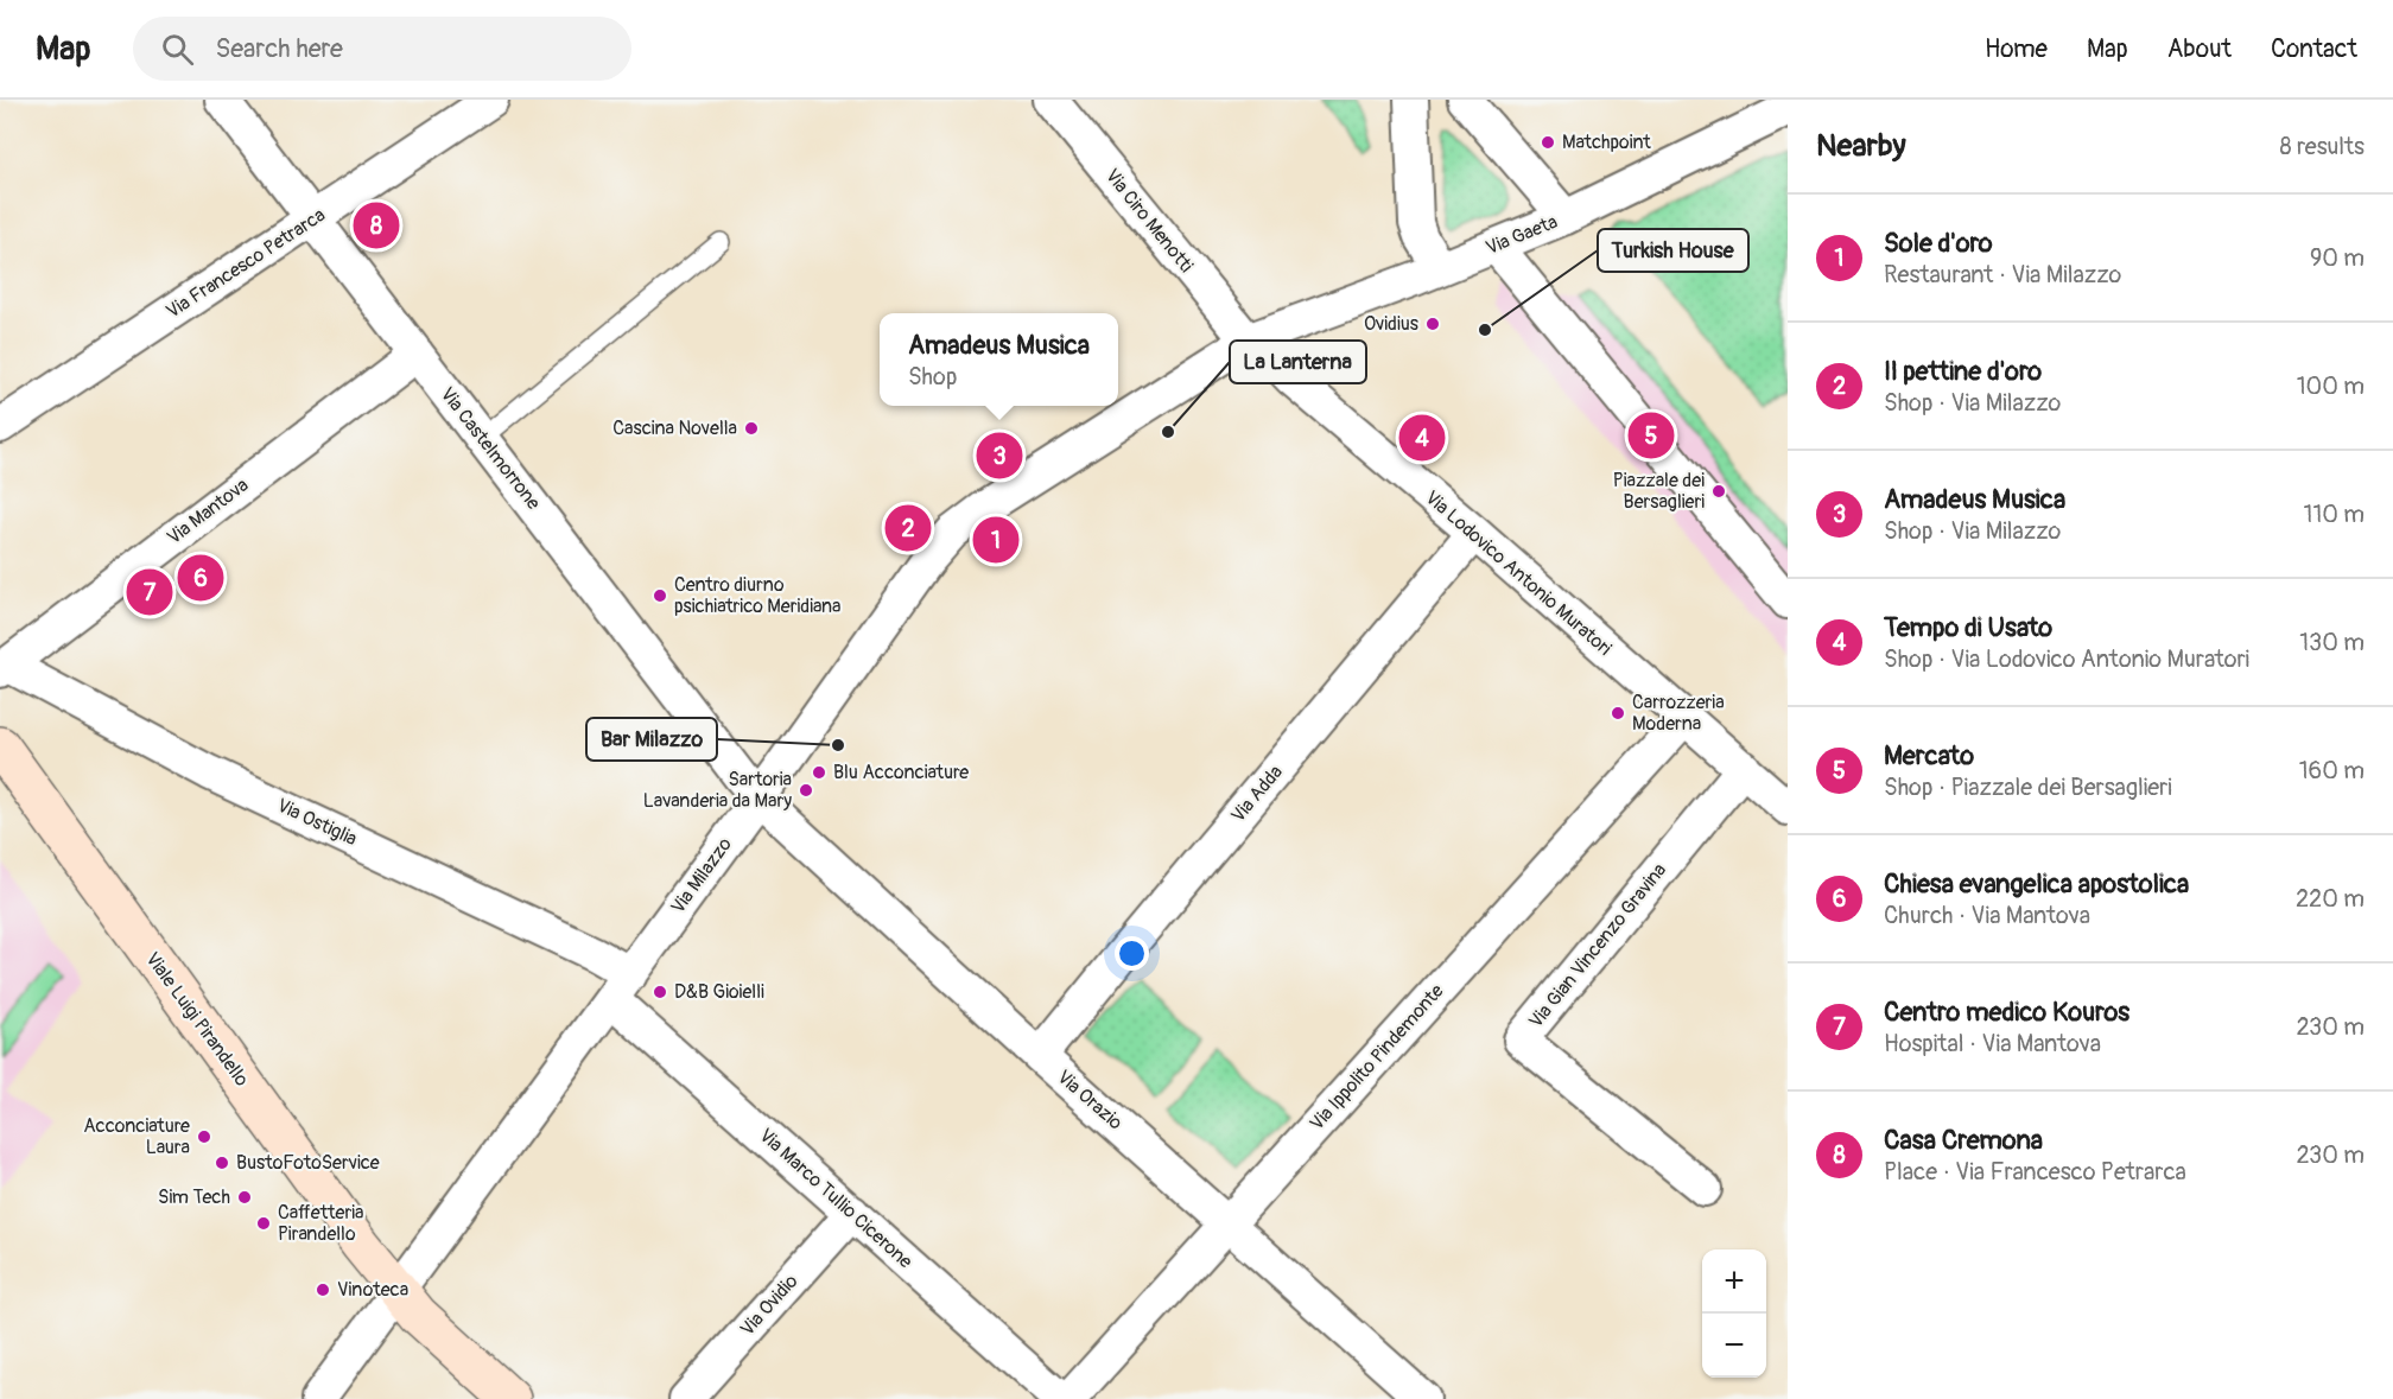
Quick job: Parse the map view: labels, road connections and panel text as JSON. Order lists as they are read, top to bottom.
{
  "streets": {
    "main road": ["Viale Luigi Pirandello"],
    "street": [
      "Via Ciro Menotti",
      "Via Gaeta",
      "Via Francesco Petrarca",
      "Via Castelmorrone",
      "Via Mantova",
      "Via Lodovico Antonio Muratori",
      "Via Adda",
      "Via Ostiglia",
      "Via Milazzo",
      "Via Gian Vincenzo Gravina",
      "Via Ippolito Pindemonte",
      "Via Orazio",
      "Via Marco Tullio Cicerone",
      "Via Ovidio"
    ]
  },
  "crossings": [
    ["Via Ciro Menotti", "Via Gaeta"],
    ["Via Ciro Menotti", "Via Lodovico Antonio Muratori"],
    ["Via Ciro Menotti", "Via Milazzo"],
    ["Via Gaeta", "Via Lodovico Antonio Muratori"],
    ["Via Gaeta", "Via Milazzo"],
    ["Via Francesco Petrarca", "Via Castelmorrone"],
    ["Via Castelmorrone", "Via Mantova"],
    ["Via Castelmorrone", "Via Milazzo"],
    ["Via Castelmorrone", "Via Orazio"],
    ["Via Mantova", "Via Ostiglia"],
    ["Via Lodovico Antonio Muratori", "Via Adda"],
    ["Via Lodovico Antonio Muratori", "Via Milazzo"],
    ["Via Lodovico Antonio Muratori", "Via Gian Vincenzo Gravina"],
    ["Via Lodovico Antonio Muratori", "Via Ippolito Pindemonte"],
    ["Via Adda", "Via Orazio"],
    ["Via Ostiglia", "Via Milazzo"],
    ["Via Ostiglia", "Via Marco Tullio Cicerone"],
    ["Via Milazzo", "Viale Luigi Pirandello"],
    ["Via Milazzo", "Via Orazio"],
    ["Via Milazzo", "Via Marco Tullio Cicerone"],
    ["Via Ippolito Pindemonte", "Via Orazio"],
    ["Via Marco Tullio Cicerone", "Via Ovidio"]
  ],
  "places": [
    "Matchpoint",
    "Ovidius",
    "Turkish House",
    "Cascina Novella",
    "La Lanterna",
    "Piazzale dei Bersaglieri",
    "Centro diurno psichiatrico Meridiana",
    "Carrozzeria Moderna",
    "Bar Milazzo",
    "Blu Acconciature",
    "Sartoria Lavanderia da Mary",
    "D&B Gioielli",
    "Acconciature Laura",
    "BustoFotoService",
    "Sim Tech",
    "Caffetteria Pirandello",
    "Vinoteca"
  ],
  "page": {
    "header": "Map",
    "search": "Search here",
    "nav": [
      "Home",
      "Map",
      "About",
      "Contact"
    ],
    "heading": ["Nearby", "8 results"],
    "list": [
      {
        "mark": "1",
        "name": "Sole d'oro",
        "note": "Restaurant · Via Milazzo",
        "value": "90 m"
      },
      {
        "mark": "2",
        "name": "Il pettine d'oro",
        "note": "Shop · Via Milazzo",
        "value": "100 m"
      },
      {
        "mark": "3",
        "name": "Amadeus Musica",
        "note": "Shop · Via Milazzo",
        "value": "110 m"
      },
      {
        "mark": "4",
        "name": "Tempo di Usato",
        "note": "Shop · Via Lodovico Antonio Muratori",
        "value": "130 m"
      },
      {
        "mark": "5",
        "name": "Mercato",
        "note": "Shop · Piazzale dei Bersaglieri",
        "value": "160 m"
      },
      {
        "mark": "6",
        "name": "Chiesa evangelica apostolica",
        "note": "Church · Via Mantova",
        "value": "220 m"
      },
      {
        "mark": "7",
        "name": "Centro medico Kouros",
        "note": "Hospital · Via Mantova",
        "value": "230 m"
      },
      {
        "mark": "8",
        "name": "Casa Cremona",
        "note": "Place · Via Francesco Petrarca",
        "value": "230 m"
      }
    ],
    "pins": [
      "8",
      "5",
      "4",
      "3",
      "2",
      "1",
      "6",
      "7"
    ],
    "popup": ["Amadeus Musica", "Shop"],
    "map_buttons": ["+", "−"]
  }
}
